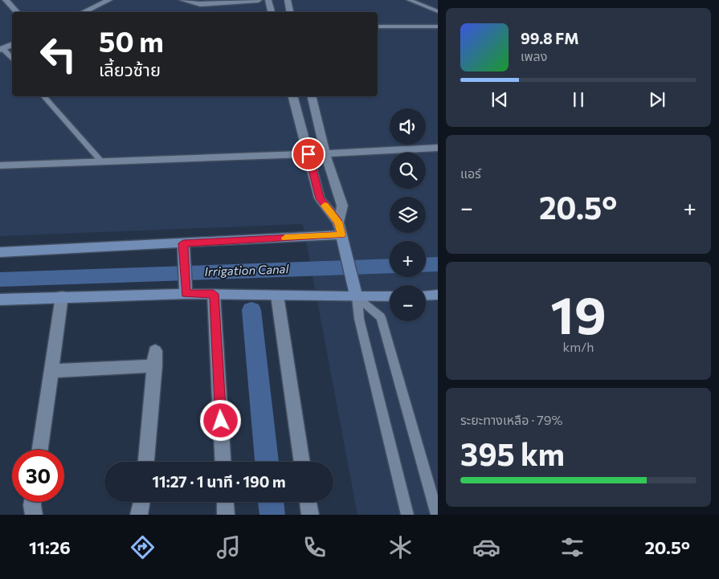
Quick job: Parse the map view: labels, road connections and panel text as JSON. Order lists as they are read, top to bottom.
{
  "water": ["Irrigation Canal"],
  "page": {
    "turn": ["50 m", "เลี้ยวซ้าย"],
    "song": ["99.8 FM", "เพลง"],
    "map_buttons": ["+", "−"],
    "tile": [
      "แอร์",
      ["19", "km/h"],
      ["ระยะทางเหลือ · 79%", "395 km"]
    ],
    "heat": ["−", "20.5°", "+"],
    "limit": "30",
    "trip": "11:27 · 1 นาที · 190 m",
    "tabs": ["11:26", "20.5°"]
  }
}
